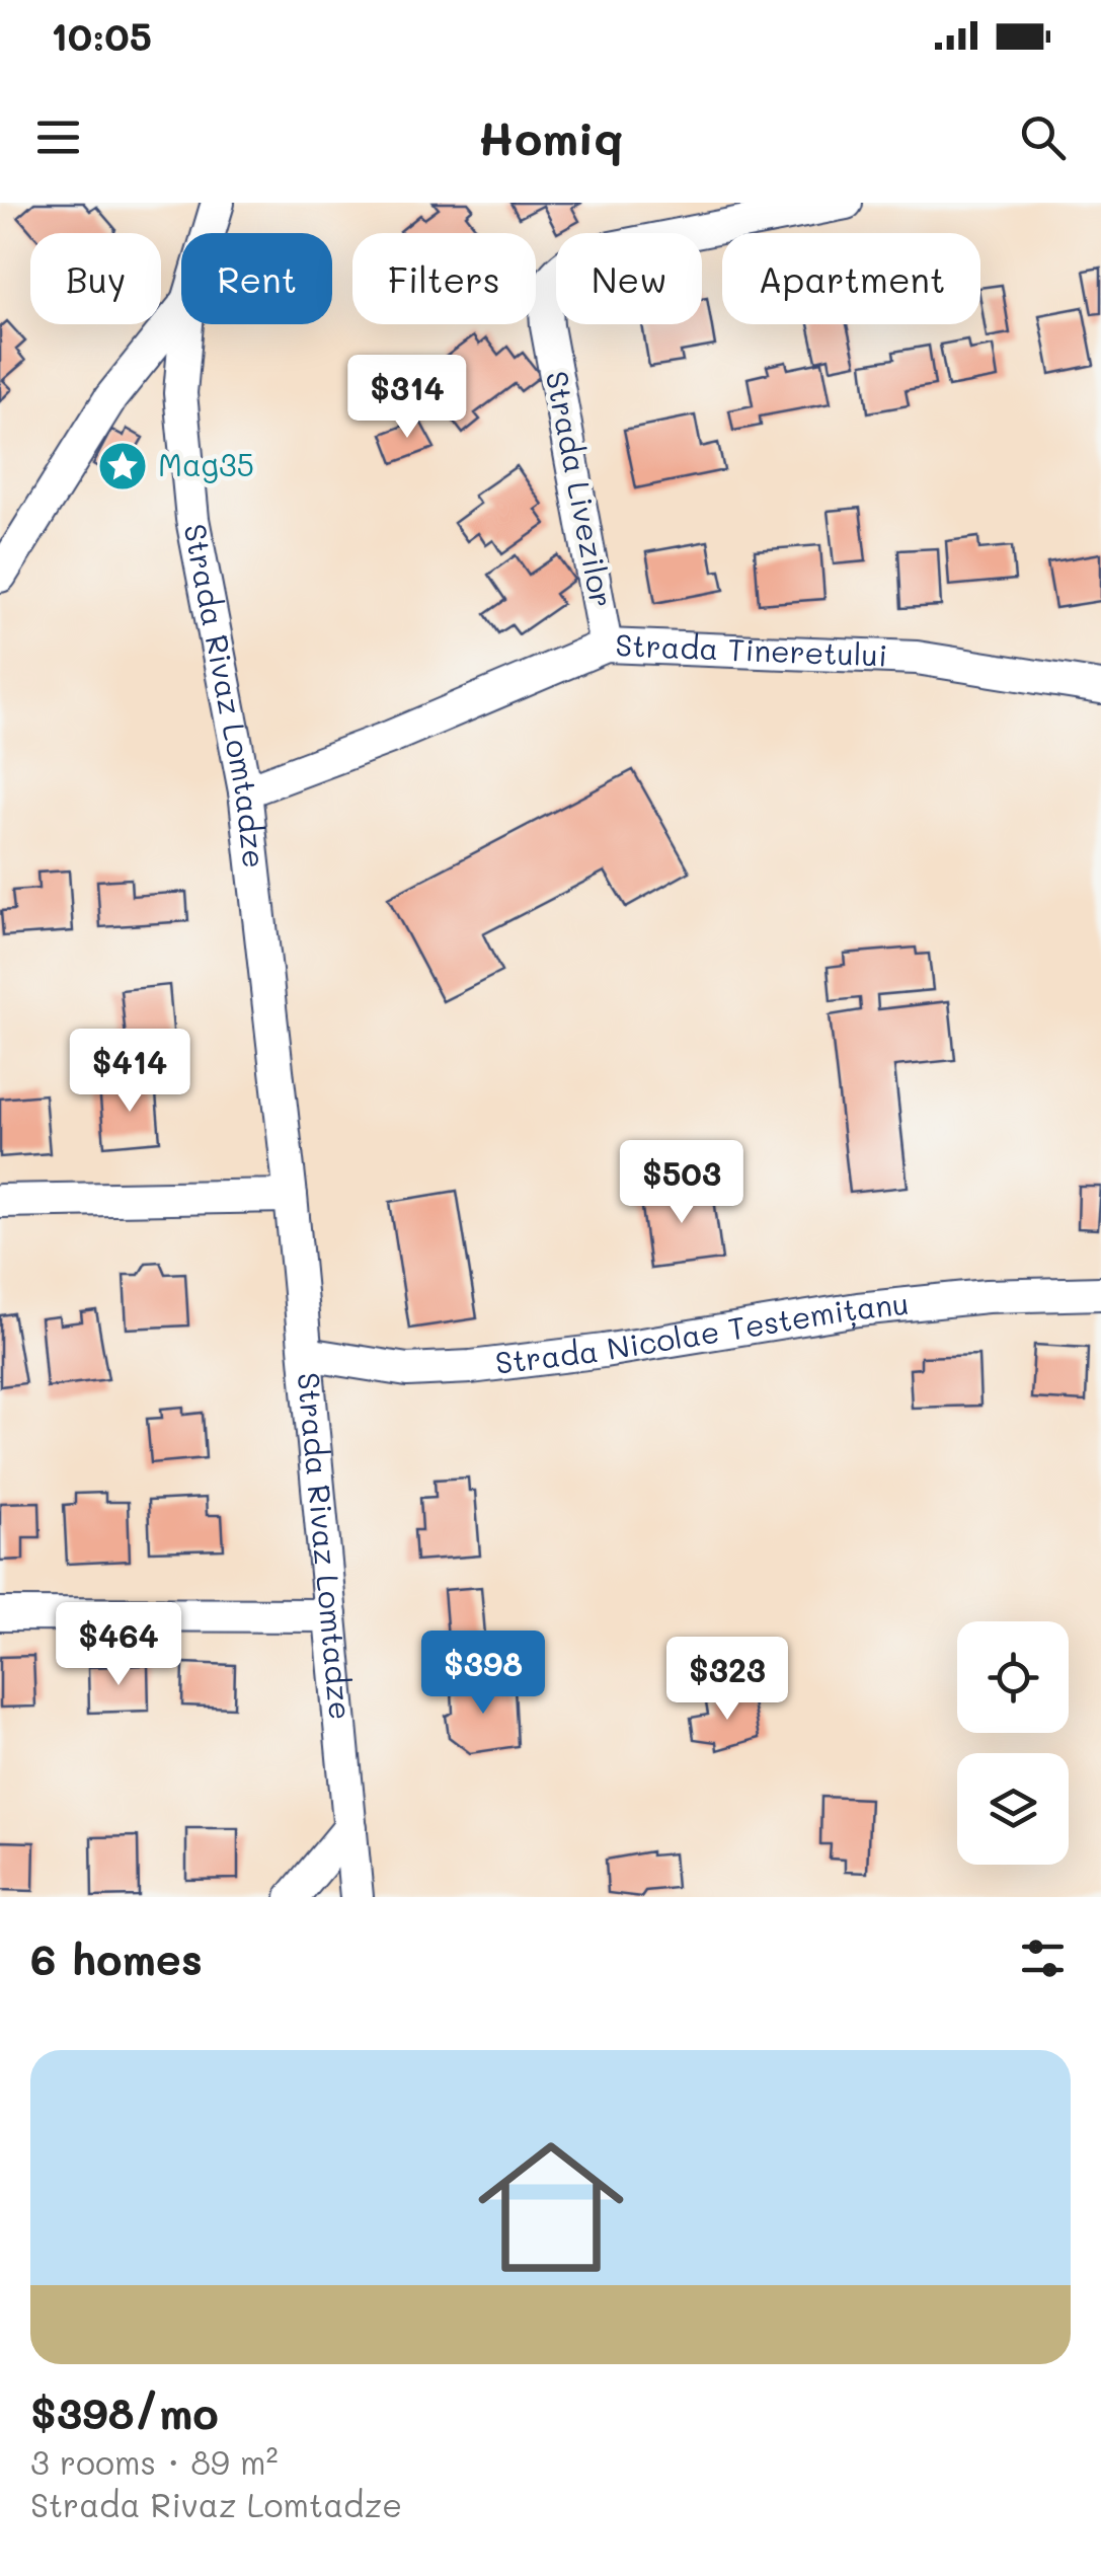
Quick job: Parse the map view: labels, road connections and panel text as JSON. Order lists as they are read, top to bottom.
{
  "streets": {
    "street": [
      "Strada Livezilor",
      "Strada Tineretului",
      "Strada Rivaz Lomtadze",
      "Strada Nicolae Testemițanu"
    ]
  },
  "crossings": [
    ["Strada Livezilor", "Strada Tineretului"],
    ["Strada Tineretului", "Strada Rivaz Lomtadze"],
    ["Strada Rivaz Lomtadze", "Strada Nicolae Testemițanu"]
  ],
  "places": {
    "place": ["Mag35"]
  },
  "page": {
    "status": "10:05",
    "header": "Homiq",
    "chip": [
      "Buy",
      "Rent",
      "Filters",
      "New",
      "Apartment"
    ],
    "price": [
      "$314",
      "$414",
      "$503",
      "$464",
      "$398",
      "$323"
    ],
    "heading": "6 homes",
    "list": [
      {
        "name": "$398/mo",
        "note": "3 rooms · 89 m² · Strada Rivaz Lomtadze"
      }
    ]
  }
}
